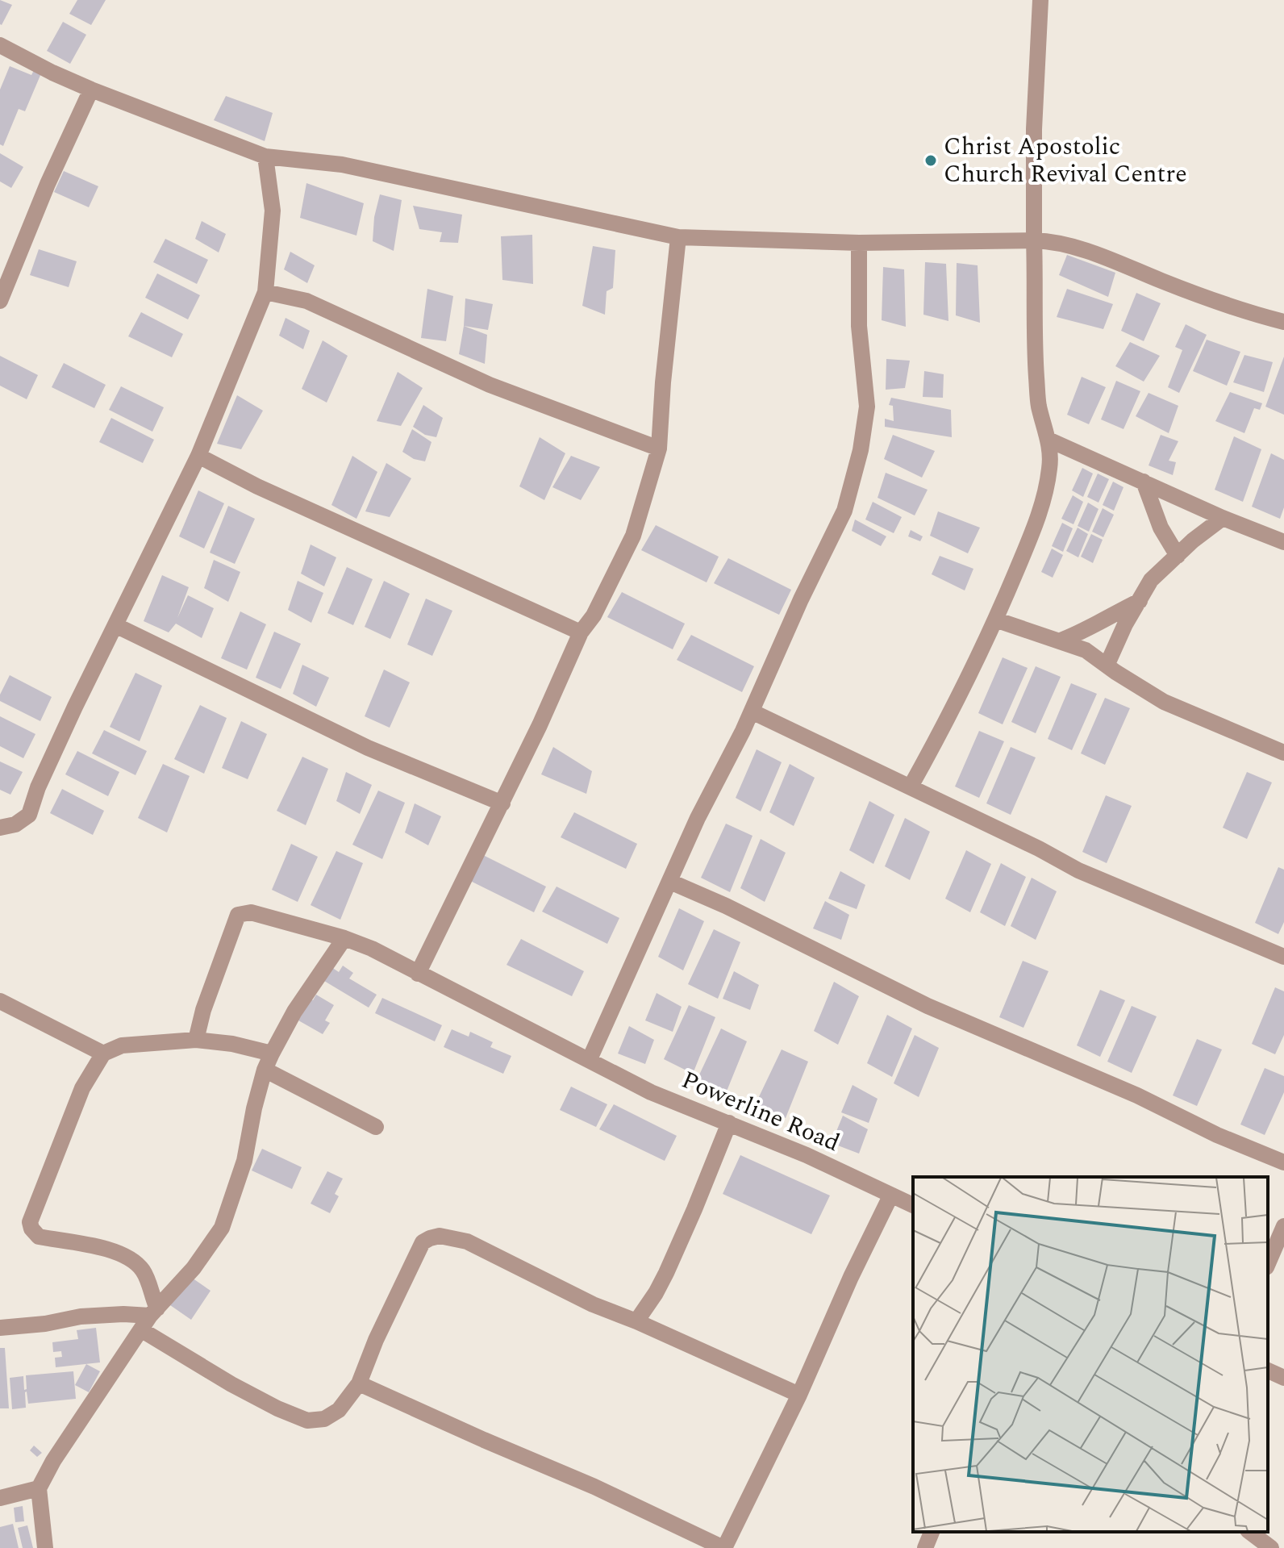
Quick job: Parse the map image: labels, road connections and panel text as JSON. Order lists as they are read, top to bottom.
{
  "streets": {
    "street": ["Powerline Road"]
  },
  "places": ["Christ Apostolic Church Revival Centre"]
}
